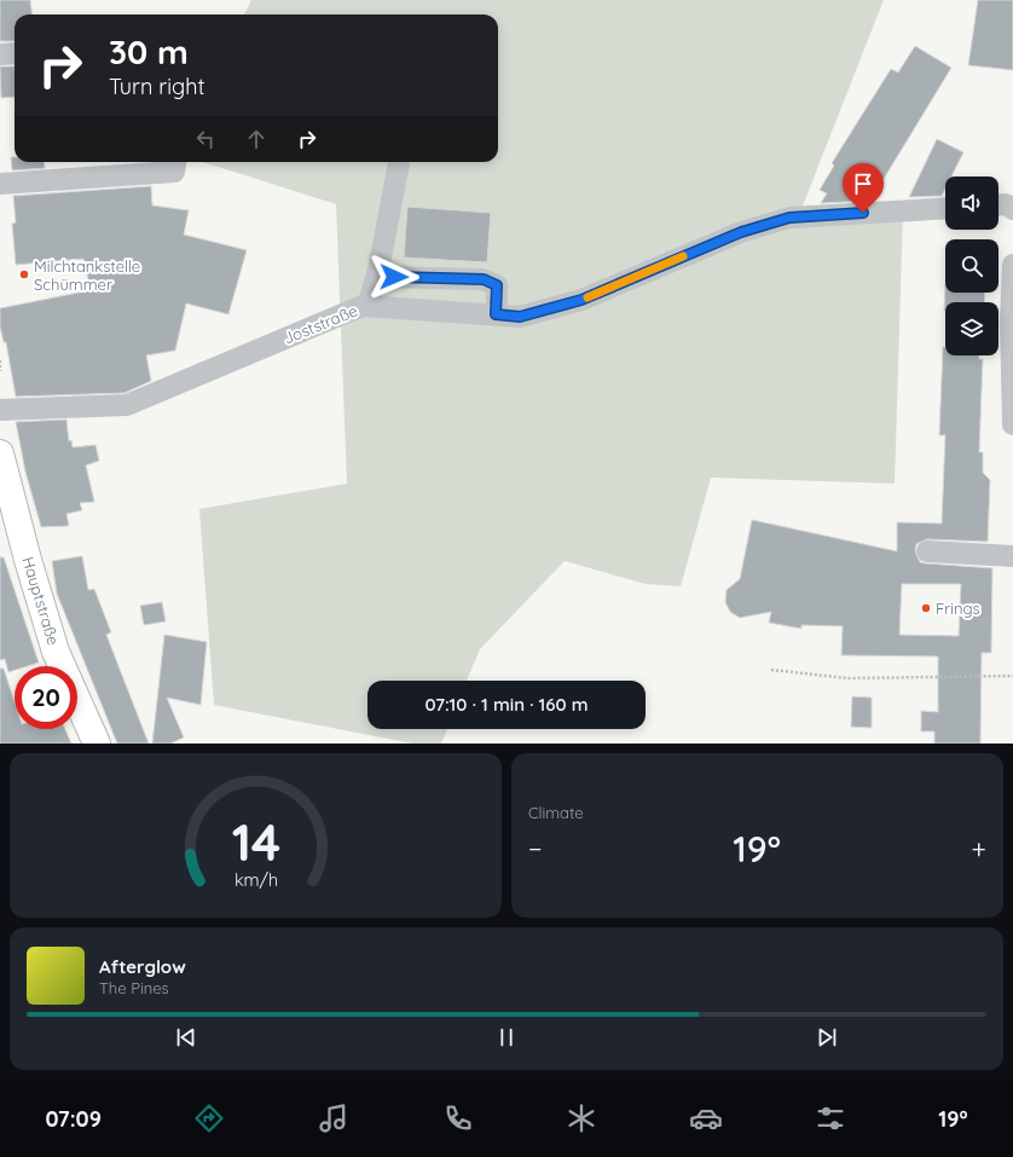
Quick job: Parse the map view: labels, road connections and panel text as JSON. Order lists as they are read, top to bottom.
{
  "streets": {
    "main road": ["Hauptstraße"],
    "street": ["Joststraße"]
  },
  "places": ["Milchtankstelle Schümmer", "Frings"],
  "page": {
    "turn": ["30 m", "Turn right"],
    "limit": "20",
    "trip": "07:10 · 1 min · 160 m",
    "tile": "Climate",
    "heat": ["−", "19°", "+"],
    "song": ["Afterglow", "The Pines"],
    "tabs": ["07:09", "19°"],
    "gauge": ["14", "km/h"]
  }
}
